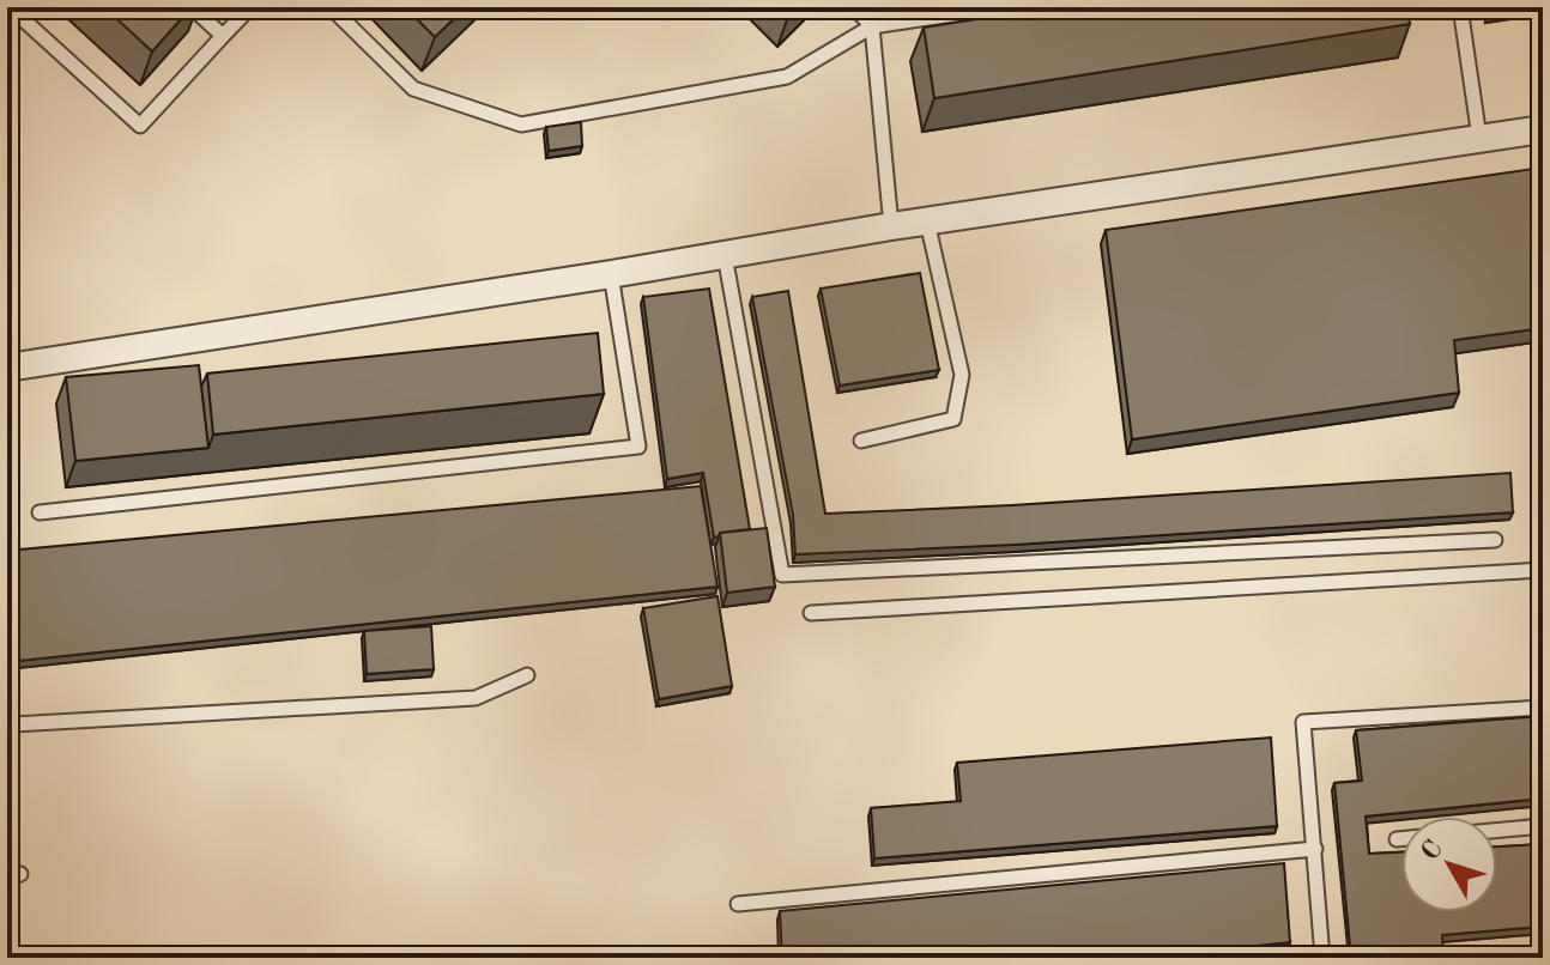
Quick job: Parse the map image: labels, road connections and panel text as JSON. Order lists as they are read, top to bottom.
{
  "north": "top left"
}
